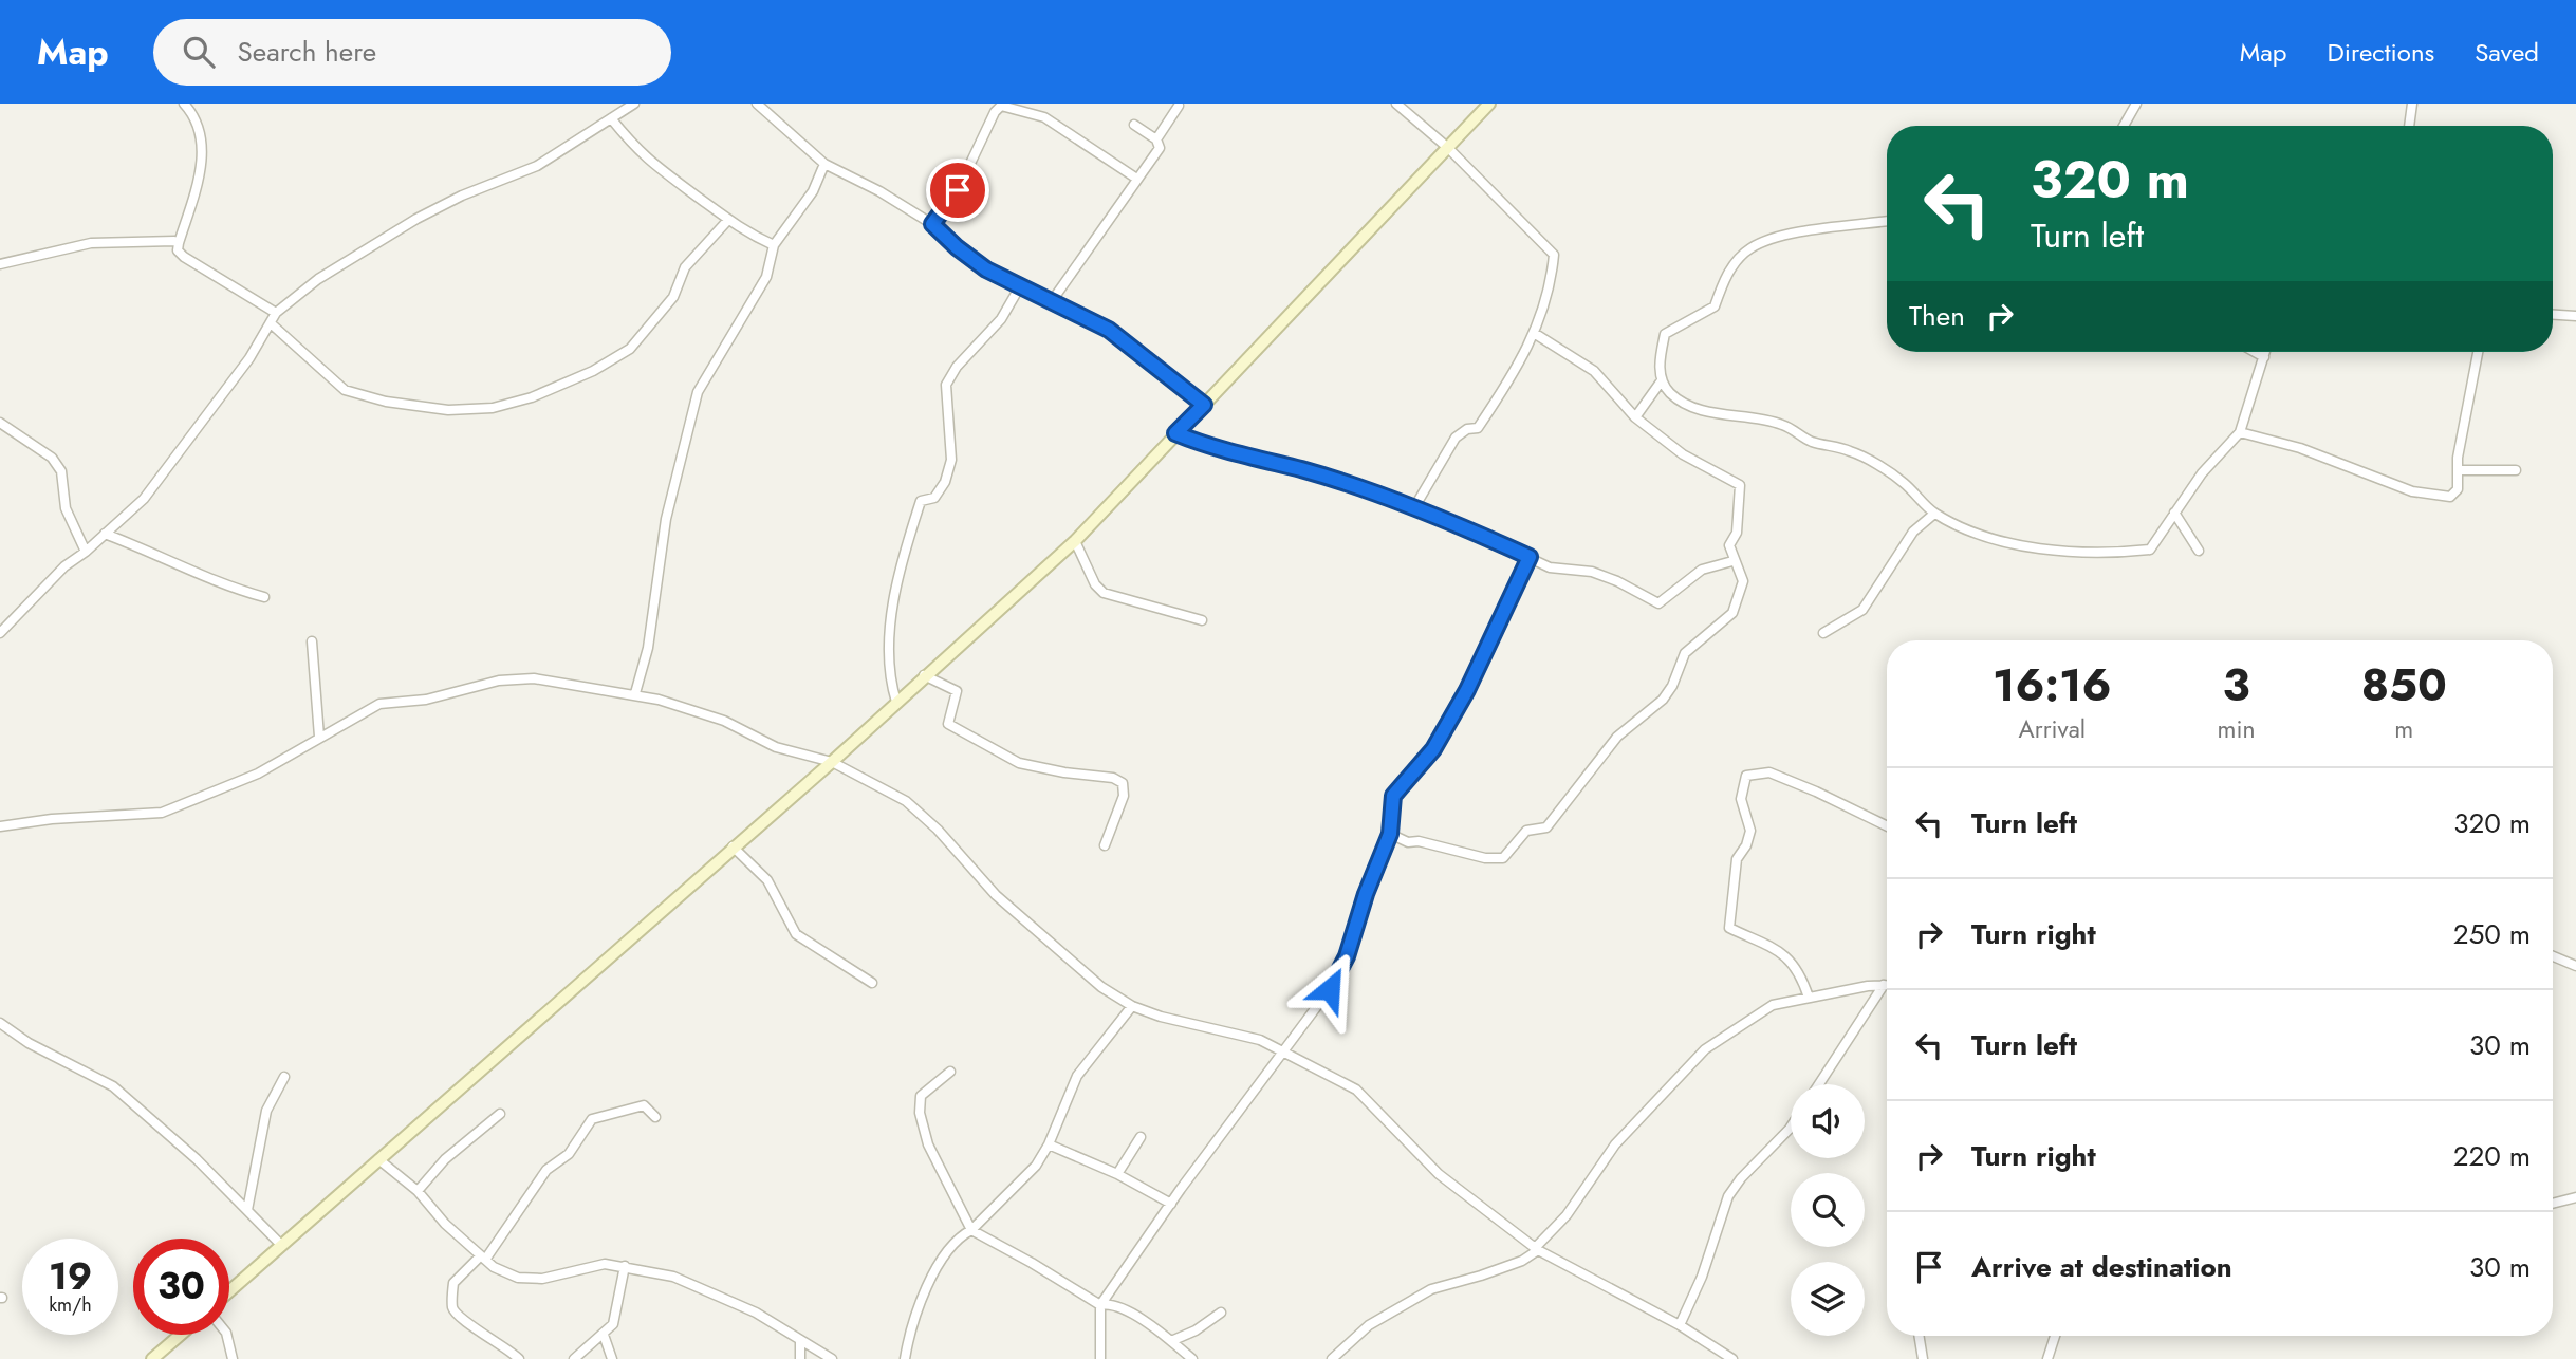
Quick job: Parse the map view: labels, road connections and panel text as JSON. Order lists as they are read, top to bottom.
{
  "page": {
    "header": "Map",
    "search": "Search here",
    "nav": ["Map", "Directions", "Saved"],
    "turn": ["320 m", "Turn left"],
    "then": "Then",
    "eta": [
      "16:16",
      "Arrival",
      "3",
      "min",
      "850",
      "m"
    ],
    "list": [
      {
        "name": "Turn left",
        "value": "320 m"
      },
      {
        "name": "Turn right",
        "value": "250 m"
      },
      {
        "name": "Turn left",
        "value": "30 m"
      },
      {
        "name": "Turn right",
        "value": "220 m"
      },
      {
        "name": "Arrive at destination",
        "value": "30 m"
      }
    ],
    "speed": "19 km/h",
    "limit": "30"
  }
}
